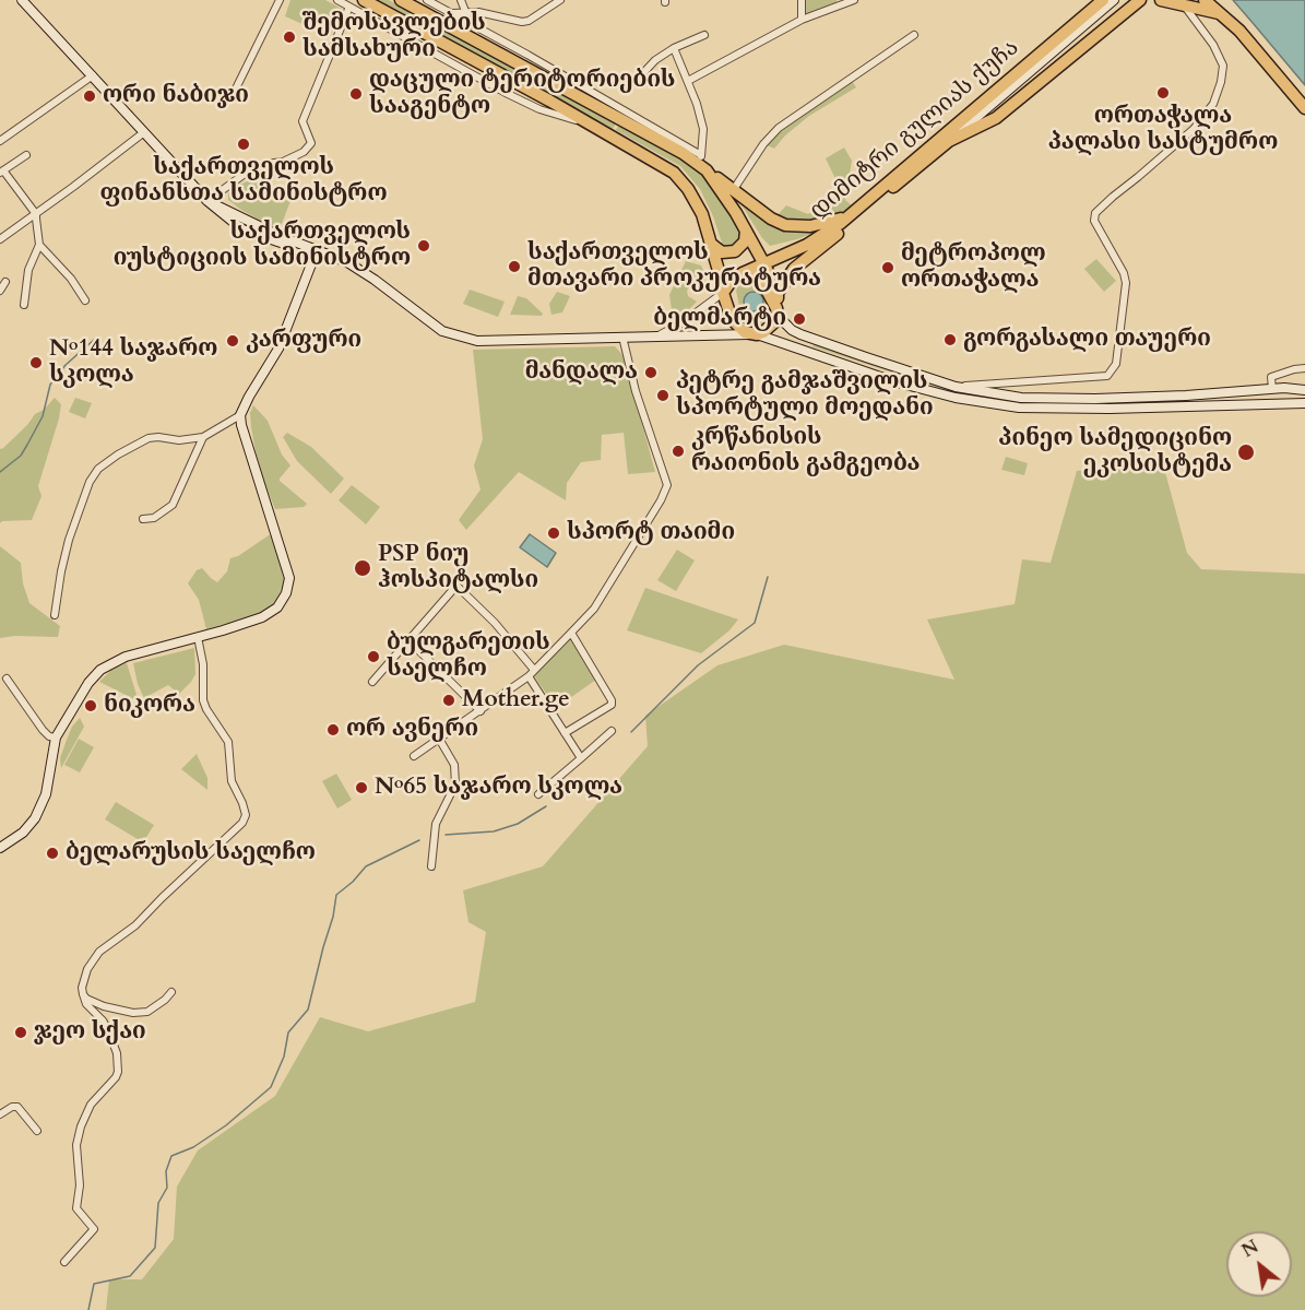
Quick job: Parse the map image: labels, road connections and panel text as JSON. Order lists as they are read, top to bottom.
{
  "streets": {
    "highway": ["დიმიტრი გულიას ქუჩა"]
  },
  "places": [
    "შემოსავლების სამსახური",
    "ორთაჭალა პალასი სასტუმრო",
    "დაცული ტერიტორიების სააგენტო",
    "ორი ნაბიჯი",
    "საქართველოს ფინანსთა სამინისტრო",
    "საქართველოს იუსტიციის სამინისტრო",
    "საქართველოს მთავარი პროკურატურა",
    "მეტროპოლ ორთაჭალა",
    "ბელმარტი",
    "გორგასალი თაუერი",
    "კარფური",
    "№144 საჯარო სკოლა",
    "მანდალა",
    "პეტრე გამჯაშვილის სპორტული მოედანი",
    "კრწანისის რაიონის გამგეობა",
    "პინეო სამედიცინო ეკოსისტემა",
    "სპორტ თაიმი",
    "PSP ნიუ ჰოსპიტალსი",
    "ბულგარეთის საელჩო",
    "Mother.ge",
    "ნიკორა",
    "ორ ავნერი",
    "№65 საჯარო სკოლა",
    "ბელარუსის საელჩო",
    "ჯეო სქაი"
  ],
  "north": "top left"
}
